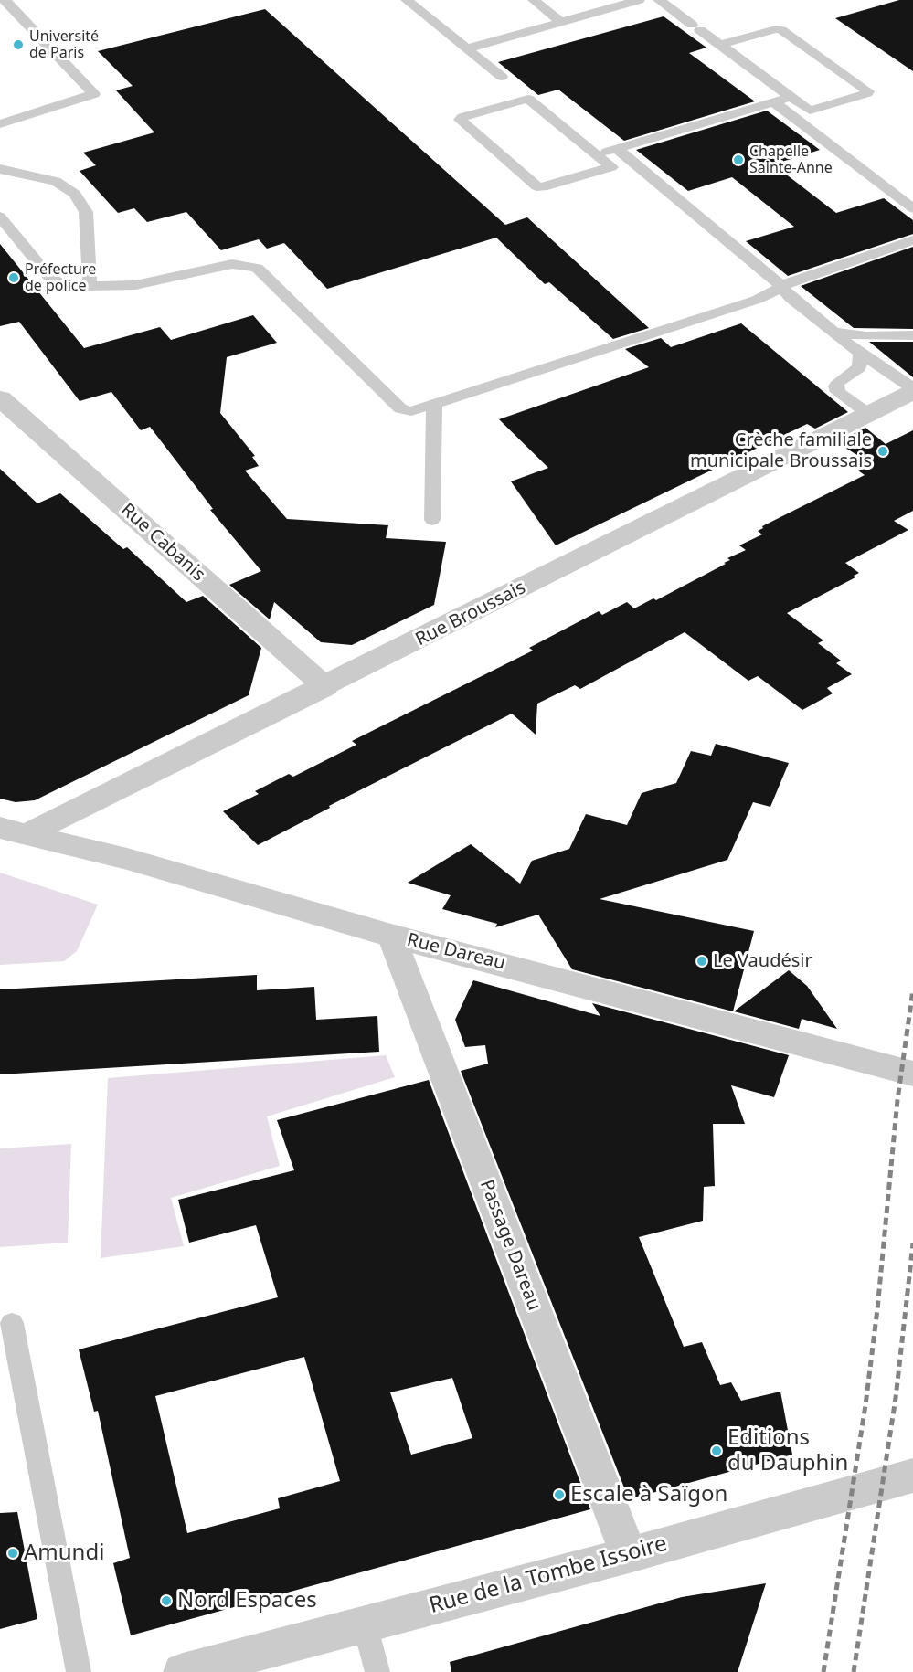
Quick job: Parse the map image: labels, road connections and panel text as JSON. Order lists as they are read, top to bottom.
{
  "streets": {
    "street": [
      "Rue Cabanis",
      "Rue Broussais",
      "Rue Dareau",
      "Passage Dareau",
      "Rue de la Tombe Issoire"
    ]
  },
  "crossings": [
    ["Rue Cabanis", "Rue Broussais"],
    ["Rue Broussais", "Rue Dareau"],
    ["Rue Dareau", "Passage Dareau"],
    ["Passage Dareau", "Rue de la Tombe Issoire"]
  ],
  "places": [
    "Université de Paris",
    "Chapelle Sainte-Anne",
    "Préfecture de police",
    "Crèche familiale municipale Broussais",
    "Le Vaudésir",
    "Editions du Dauphin",
    "Escale à Saïgon",
    "Amundi",
    "Nord Espaces"
  ]
}
